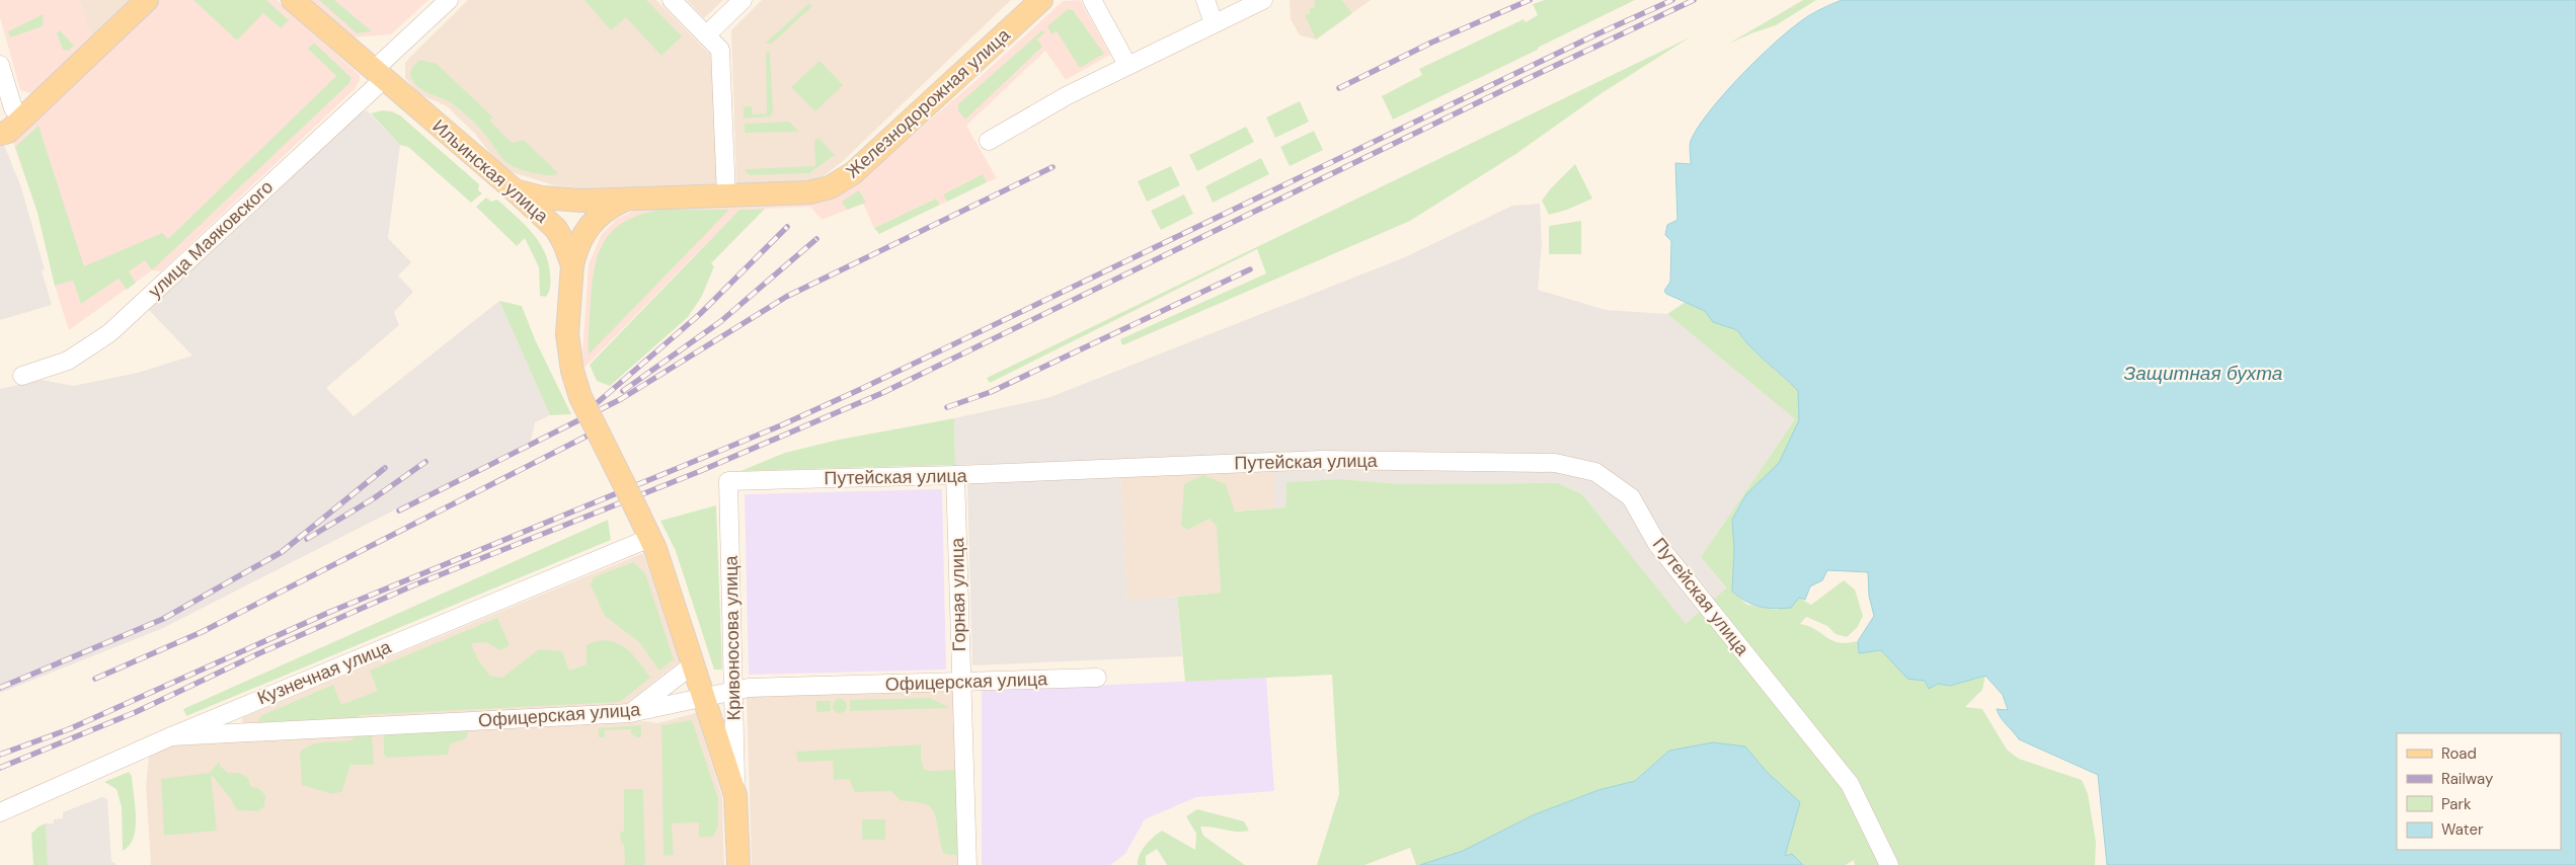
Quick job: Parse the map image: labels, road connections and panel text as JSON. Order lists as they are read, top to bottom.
{
  "streets": {
    "main road": ["Железнодорожная улица", "Ильинская улица", "Кривоносова улица"],
    "street": [
      "улица Маяковского",
      "Путейская улица",
      "Горная улица",
      "Кузнечная улица",
      "Офицерская улица"
    ]
  },
  "crossings": [
    ["Железнодорожная улица", "Ильинская улица"],
    ["Ильинская улица", "улица Маяковского"],
    ["Ильинская улица", "Кривоносова улица"],
    ["Путейская улица", "Горная улица"],
    ["Путейская улица", "Кривоносова улица"],
    ["Горная улица", "Офицерская улица"],
    ["Кривоносова улица", "Кузнечная улица"],
    ["Кривоносова улица", "Офицерская улица"],
    ["Кузнечная улица", "Офицерская улица"]
  ],
  "water": ["Защитная бухта"],
  "legend": [
    "Road",
    "Railway",
    "Park",
    "Water"
  ]
}
